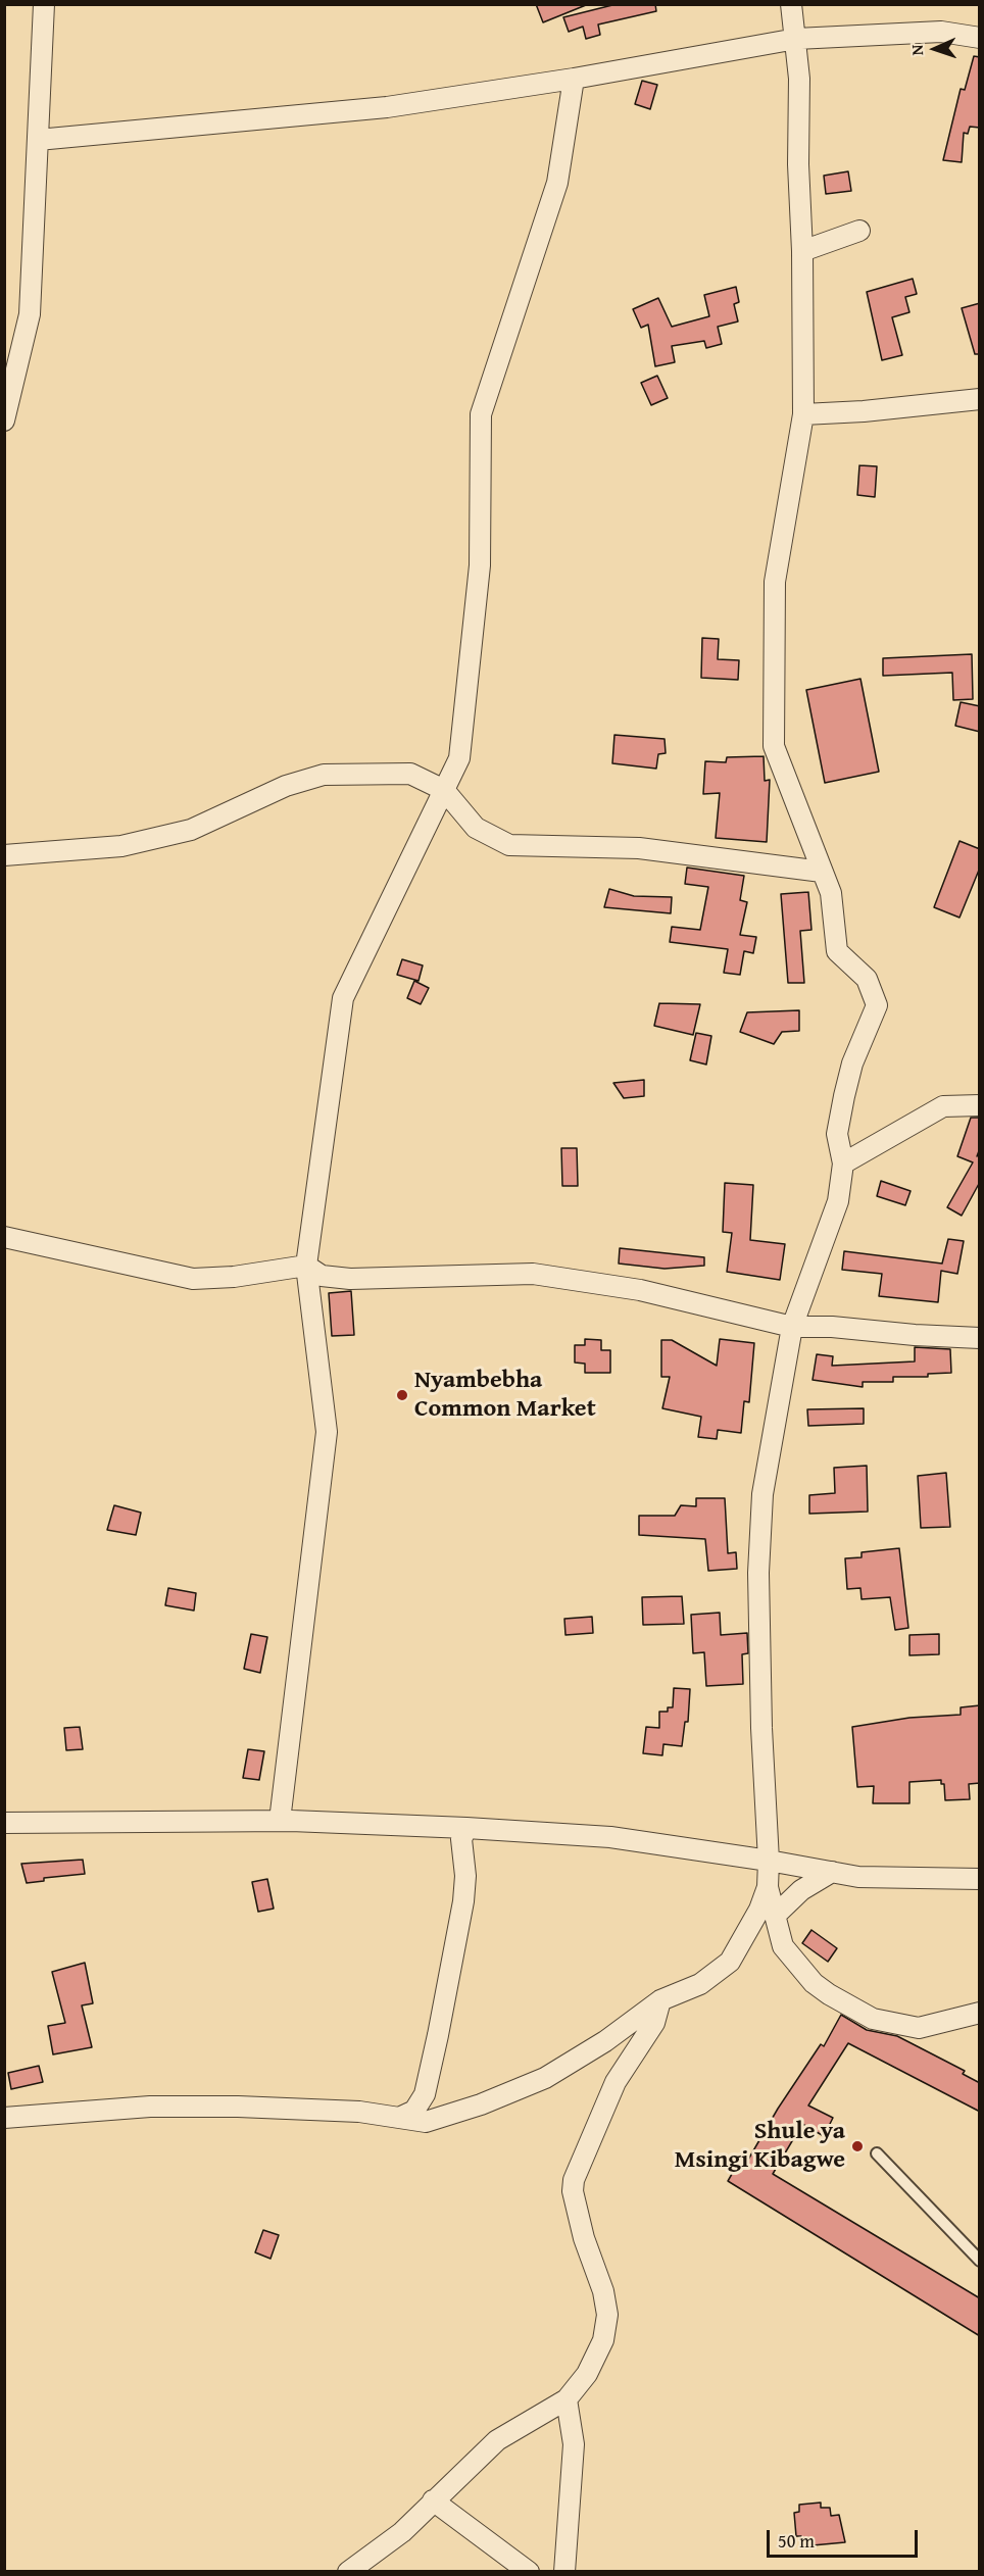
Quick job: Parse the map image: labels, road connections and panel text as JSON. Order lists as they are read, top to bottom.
{
  "places": ["Nyambebha Common Market", "Shule ya Msingi Kibagwe"],
  "scale_bar": "50 m",
  "north": "left"
}
